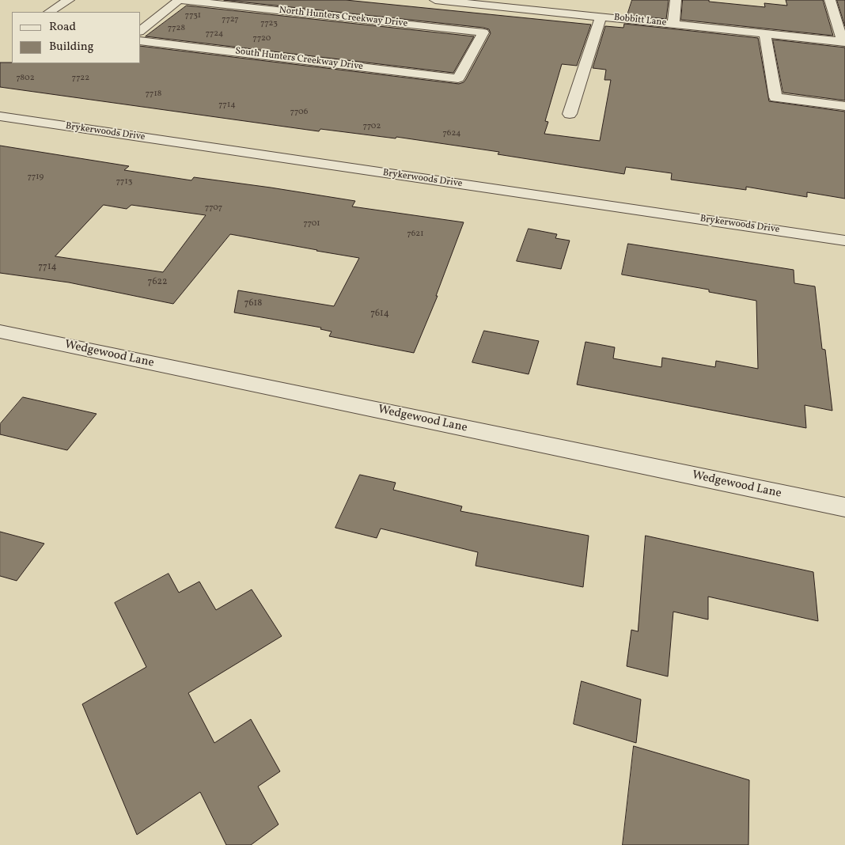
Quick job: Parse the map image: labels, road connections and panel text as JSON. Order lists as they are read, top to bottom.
{
  "streets": {
    "street": [
      "North Hunters Creekway Drive",
      "Bobbitt Lane",
      "South Hunters Creekway Drive",
      "Brykerwoods Drive",
      "Wedgewood Lane"
    ]
  },
  "crossings": [
    ["North Hunters Creekway Drive", "South Hunters Creekway Drive"]
  ],
  "house_numbers": [
    "7731",
    "7727",
    "7723",
    "7728",
    "7724",
    "7720",
    "7802",
    "7722",
    "7718",
    "7714",
    "7706",
    "7702",
    "7624",
    "7719",
    "7713",
    "7707",
    "7701",
    "7621",
    "7714",
    "7622",
    "7618",
    "7614"
  ],
  "legend": ["Road", "Building"]
}
